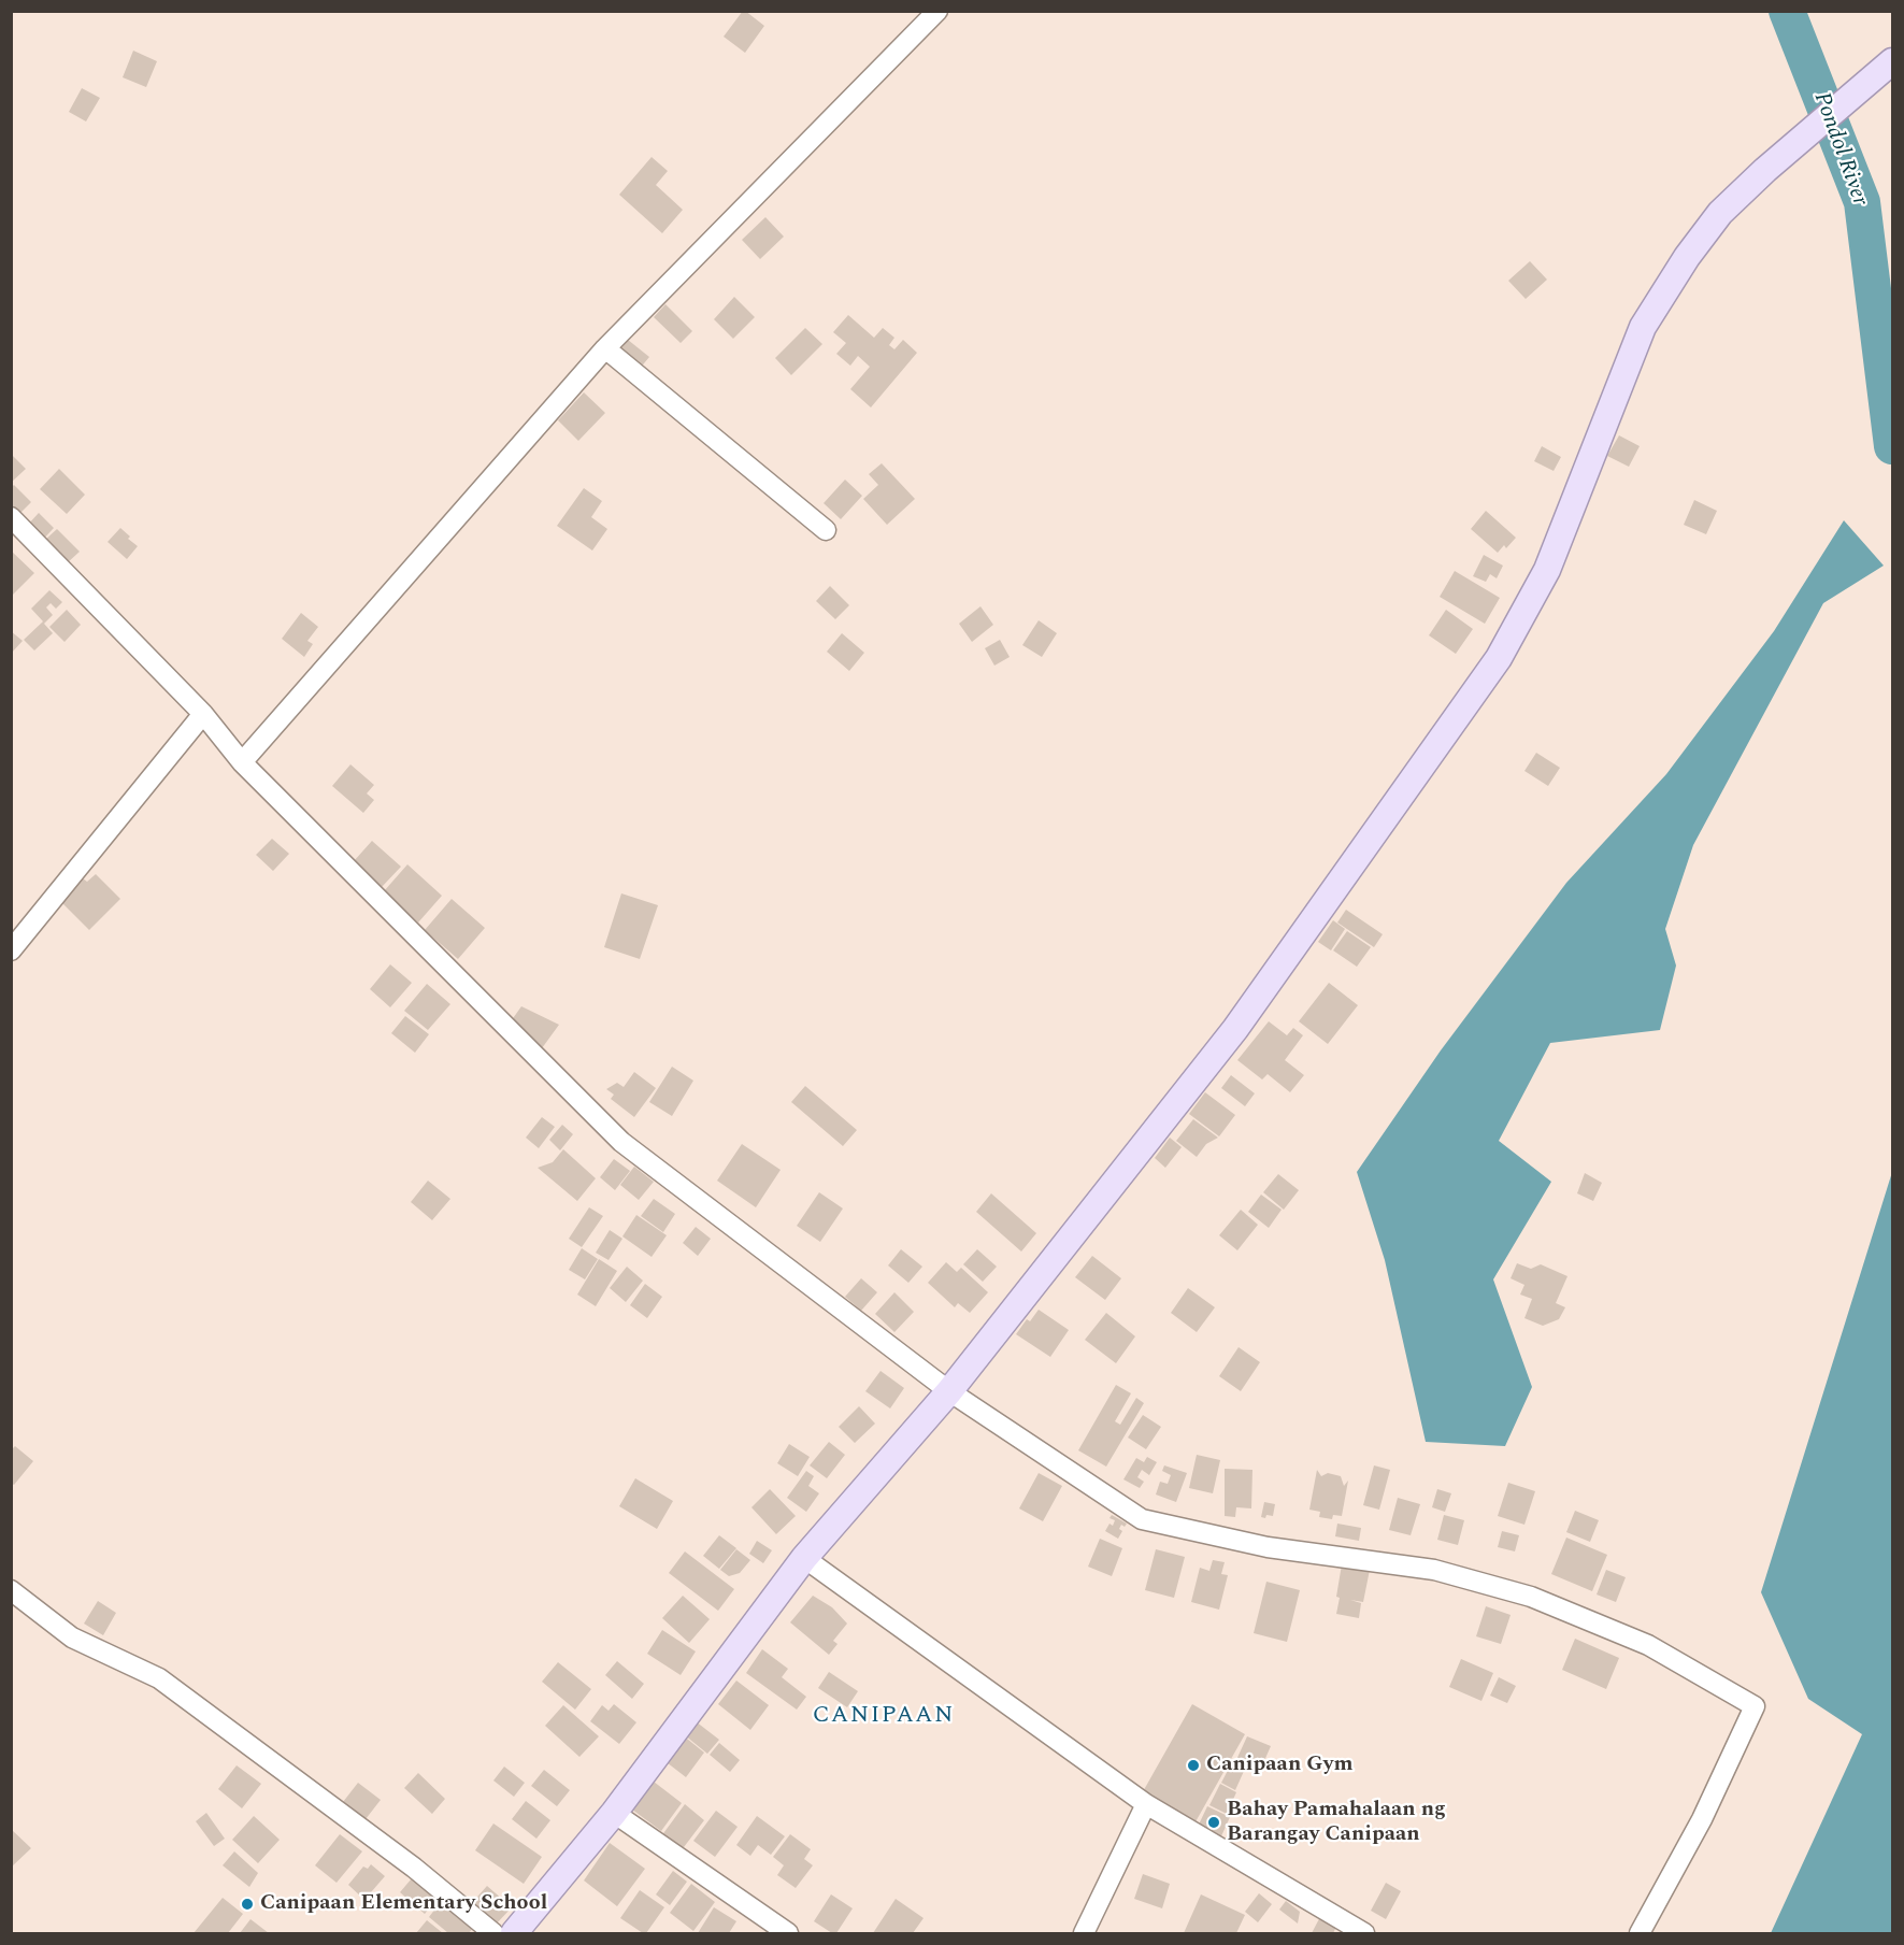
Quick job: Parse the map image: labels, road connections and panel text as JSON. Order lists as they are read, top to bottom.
{
  "districts": ["CANIPAAN"],
  "water": ["Pondol River"],
  "places": ["Canipaan Gym", "Bahay Pamahalaan ng Barangay Canipaan", "Canipaan Elementary School"]
}
